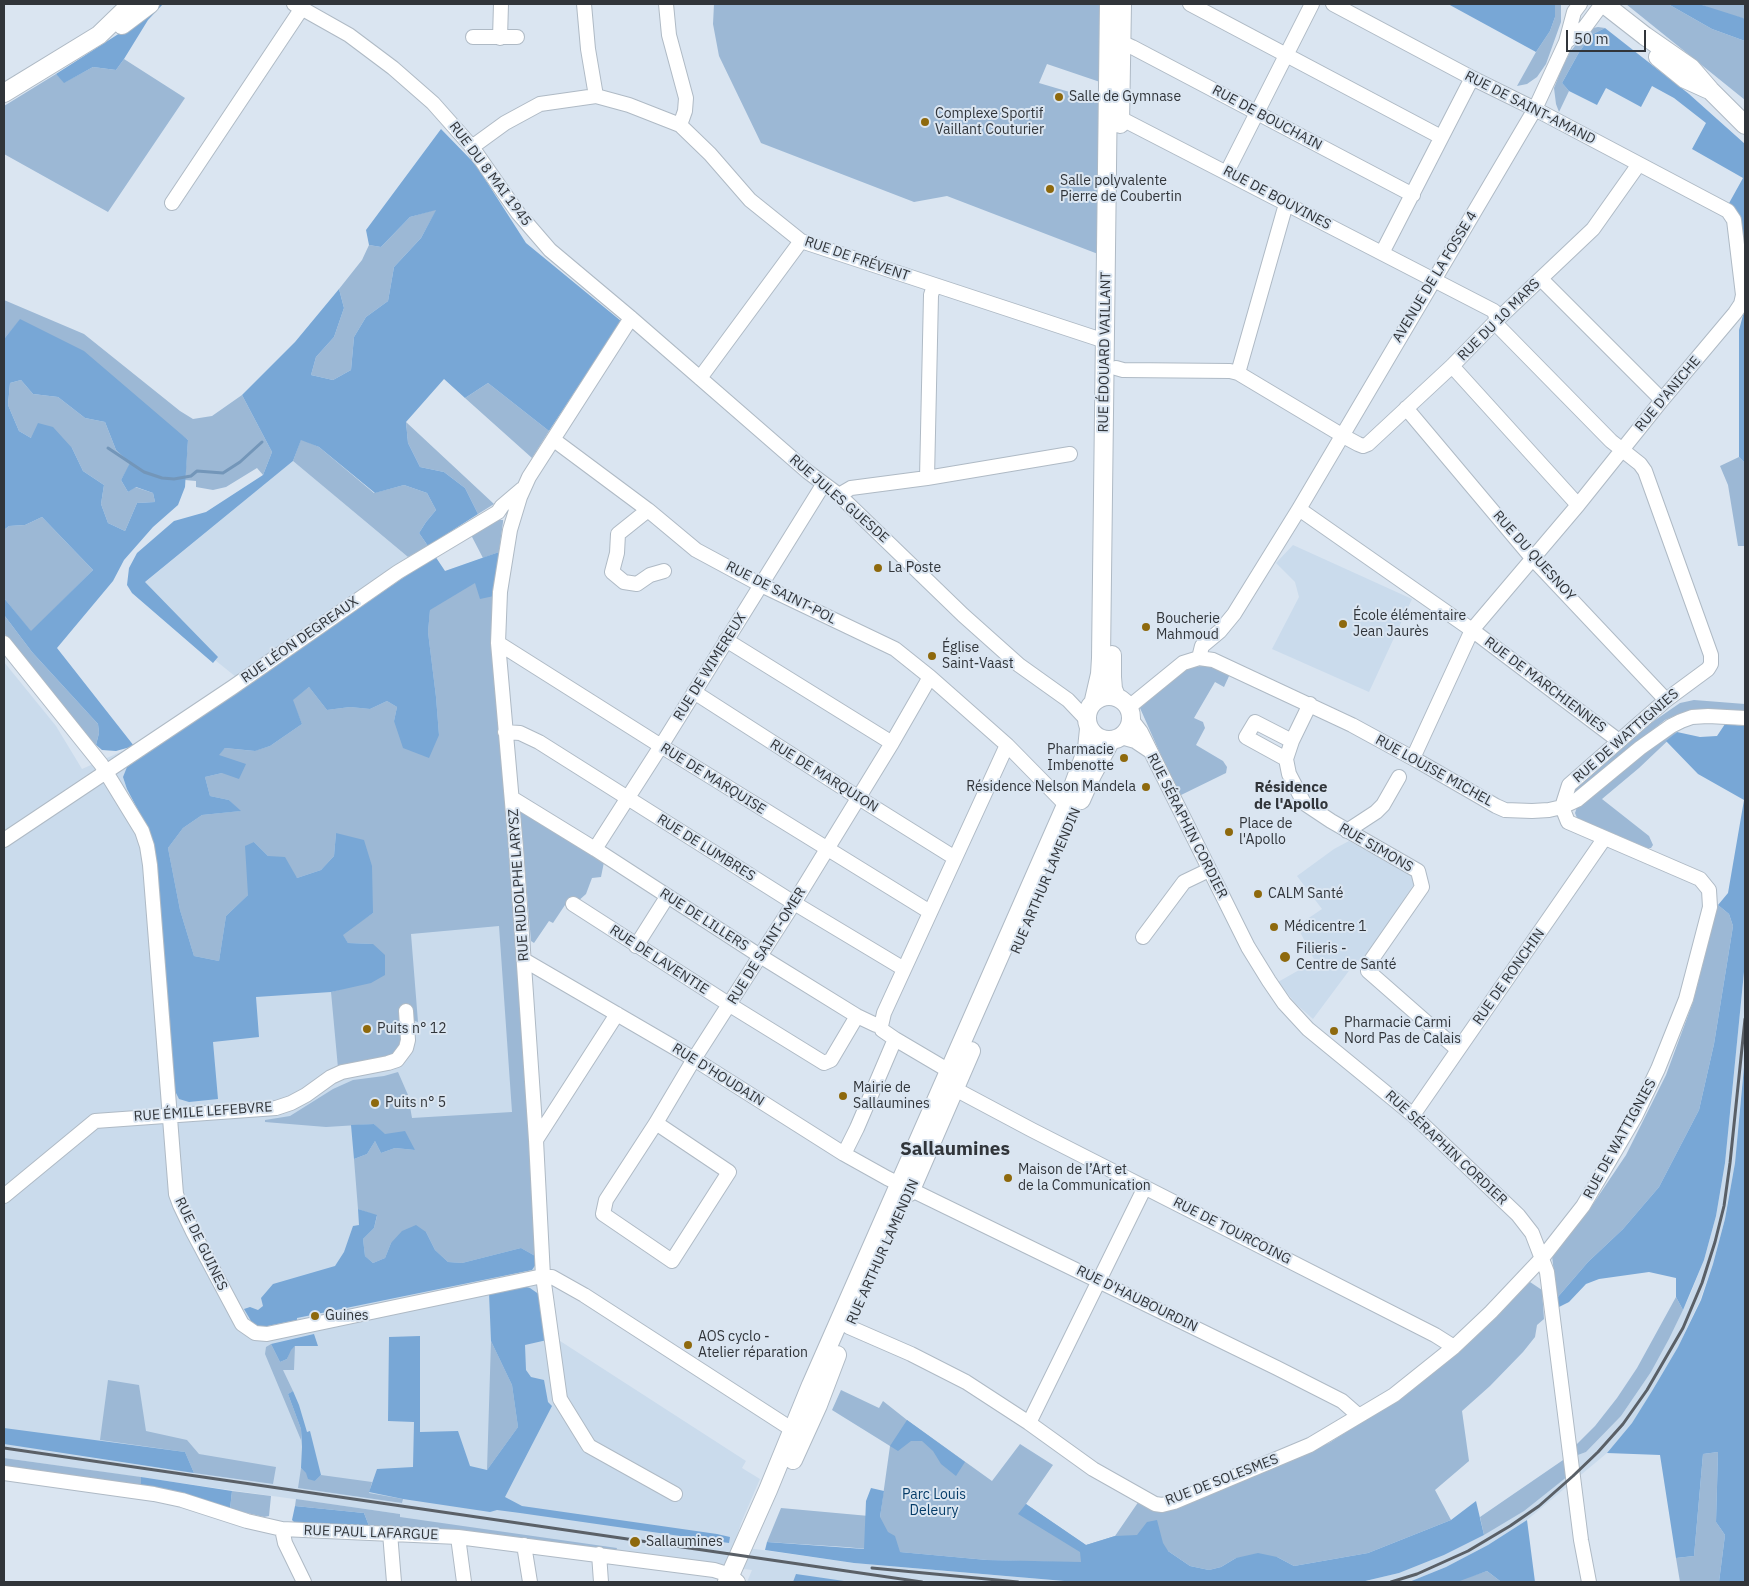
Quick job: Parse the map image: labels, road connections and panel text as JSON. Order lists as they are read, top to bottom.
{
  "streets": {
    "main road": ["RUE ÉDOUARD VAILLANT", "RUE ARTHUR LAMENDIN"],
    "street": [
      "RUE DE SAINT-AMAND",
      "RUE DE BOUCHAIN",
      "RUE DU 8 MAI 1945",
      "RUE DE BOUVINES",
      "RUE DE FRÉVENT",
      "AVENUE DE LA FOSSE 4",
      "RUE DU 10 MARS",
      "RUE D'ANICHE",
      "RUE JULES GUESDE",
      "RUE DU QUESNOY",
      "RUE DE SAINT-POL",
      "RUE LÉON DEGREAUX",
      "RUE DE WIMEREUX",
      "RUE DE MARCHIENNES",
      "RUE DE WATTIGNIES",
      "RUE LOUISE MICHEL",
      "RUE DE MARQUION",
      "RUE DE MARQUISE",
      "RUE SÉRAPHIN CORDIER",
      "RUE DE LUMBRES",
      "RUE SIMONS",
      "RUE RUDOLPHE LARYSZ",
      "RUE DE LILLERS",
      "RUE DE SAINT-OMER",
      "RUE DE LAVENTIE",
      "RUE DE RONCHIN",
      "RUE D'HOUDAIN",
      "RUE ÉMILE LEFEBVRE",
      "RUE DE TOURCOING",
      "RUE DE GUINES",
      "RUE D'HAUBOURDIN",
      "RUE DE SOLESMES",
      "RUE PAUL LAFARGUE"
    ]
  },
  "crossings": [
    ["RUE DE SAINT-AMAND", "AVENUE DE LA FOSSE 4"],
    ["RUE DE SAINT-AMAND", "RUE DU 10 MARS"],
    ["RUE DE SAINT-AMAND", "RUE D'ANICHE"],
    ["RUE DE BOUCHAIN", "RUE ÉDOUARD VAILLANT"],
    ["RUE DU 8 MAI 1945", "RUE JULES GUESDE"],
    ["RUE DU 8 MAI 1945", "RUE LÉON DEGREAUX"],
    ["RUE DE BOUVINES", "AVENUE DE LA FOSSE 4"],
    ["RUE DE BOUVINES", "RUE DU 10 MARS"],
    ["RUE DE BOUVINES", "RUE ÉDOUARD VAILLANT"],
    ["RUE DE BOUVINES", "RUE D'ANICHE"],
    ["RUE DE BOUVINES", "RUE DE WATTIGNIES"],
    ["RUE DE FRÉVENT", "RUE ÉDOUARD VAILLANT"],
    ["AVENUE DE LA FOSSE 4", "RUE DU 10 MARS"],
    ["AVENUE DE LA FOSSE 4", "RUE DE MARCHIENNES"],
    ["RUE DU 10 MARS", "RUE DU QUESNOY"],
    ["RUE ÉDOUARD VAILLANT", "RUE JULES GUESDE"],
    ["RUE ÉDOUARD VAILLANT", "RUE SÉRAPHIN CORDIER"],
    ["RUE ÉDOUARD VAILLANT", "RUE ARTHUR LAMENDIN"],
    ["RUE D'ANICHE", "RUE DU QUESNOY"],
    ["RUE D'ANICHE", "RUE DE MARCHIENNES"],
    ["RUE D'ANICHE", "RUE LOUISE MICHEL"],
    ["RUE JULES GUESDE", "RUE LÉON DEGREAUX"],
    ["RUE JULES GUESDE", "RUE DE WIMEREUX"],
    ["RUE JULES GUESDE", "RUE SÉRAPHIN CORDIER"],
    ["RUE JULES GUESDE", "RUE ARTHUR LAMENDIN"],
    ["RUE DU QUESNOY", "RUE DE WATTIGNIES"],
    ["RUE DE SAINT-POL", "RUE LÉON DEGREAUX"],
    ["RUE DE SAINT-POL", "RUE DE WIMEREUX"],
    ["RUE DE SAINT-POL", "RUE DE SAINT-OMER"],
    ["RUE LÉON DEGREAUX", "RUE RUDOLPHE LARYSZ"],
    ["RUE LÉON DEGREAUX", "RUE DE GUINES"],
    ["RUE DE WIMEREUX", "RUE DE MARQUION"],
    ["RUE DE WIMEREUX", "RUE DE MARQUISE"],
    ["RUE DE WIMEREUX", "RUE DE LUMBRES"],
    ["RUE DE WIMEREUX", "RUE DE LILLERS"],
    ["RUE DE MARCHIENNES", "RUE DE WATTIGNIES"],
    ["RUE DE WATTIGNIES", "RUE LOUISE MICHEL"],
    ["RUE DE WATTIGNIES", "RUE SÉRAPHIN CORDIER"],
    ["RUE DE WATTIGNIES", "RUE DE RONCHIN"],
    ["RUE DE WATTIGNIES", "RUE DE SOLESMES"],
    ["RUE DE MARQUION", "RUE DE SAINT-OMER"],
    ["RUE DE MARQUISE", "RUE RUDOLPHE LARYSZ"],
    ["RUE DE MARQUISE", "RUE DE SAINT-OMER"],
    ["RUE SÉRAPHIN CORDIER", "RUE ARTHUR LAMENDIN"],
    ["RUE SÉRAPHIN CORDIER", "RUE DE RONCHIN"],
    ["RUE DE LUMBRES", "RUE RUDOLPHE LARYSZ"],
    ["RUE DE LUMBRES", "RUE DE SAINT-OMER"],
    ["RUE SIMONS", "RUE DE RONCHIN"],
    ["RUE ARTHUR LAMENDIN", "RUE DE LILLERS"],
    ["RUE ARTHUR LAMENDIN", "RUE D'HOUDAIN"],
    ["RUE ARTHUR LAMENDIN", "RUE DE TOURCOING"],
    ["RUE ARTHUR LAMENDIN", "RUE D'HAUBOURDIN"],
    ["RUE ARTHUR LAMENDIN", "RUE DE SOLESMES"],
    ["RUE ARTHUR LAMENDIN", "RUE PAUL LAFARGUE"],
    ["RUE RUDOLPHE LARYSZ", "RUE DE LILLERS"],
    ["RUE RUDOLPHE LARYSZ", "RUE D'HOUDAIN"],
    ["RUE RUDOLPHE LARYSZ", "RUE DE GUINES"],
    ["RUE DE LILLERS", "RUE DE SAINT-OMER"],
    ["RUE DE LILLERS", "RUE DE LAVENTIE"],
    ["RUE DE LILLERS", "RUE DE TOURCOING"],
    ["RUE DE SAINT-OMER", "RUE DE LAVENTIE"],
    ["RUE DE SAINT-OMER", "RUE D'HOUDAIN"],
    ["RUE D'HOUDAIN", "RUE D'HAUBOURDIN"],
    ["RUE ÉMILE LEFEBVRE", "RUE DE GUINES"],
    ["RUE DE TOURCOING", "RUE DE SOLESMES"],
    ["RUE D'HAUBOURDIN", "RUE DE SOLESMES"]
  ],
  "districts": ["Résidence de l'Apollo", "Sallaumines"],
  "parks": ["Parc Louis Deleury"],
  "places": [
    "Salle de Gymnase",
    "Complexe Sportif Vaillant Couturier",
    "Salle polyvalente Pierre de Coubertin",
    "La Poste",
    "École élémentaire Jean Jaurès",
    "Boucherie Mahmoud",
    "Église Saint-Vaast",
    "Pharmacie Imbenotte",
    "Résidence Nelson Mandela",
    "Place de l'Apollo",
    "CALM Santé",
    "Médicentre 1",
    "Filieris - Centre de Santé",
    "Puits n° 12",
    "Pharmacie Carmi Nord Pas de Calais",
    "Mairie de Sallaumines",
    "Puits n° 5",
    "Maison de l’Art et de la Communication",
    "Guines",
    "AOS cyclo - Atelier réparation",
    "Sallaumines"
  ],
  "scale_bar": "50 m"
}
